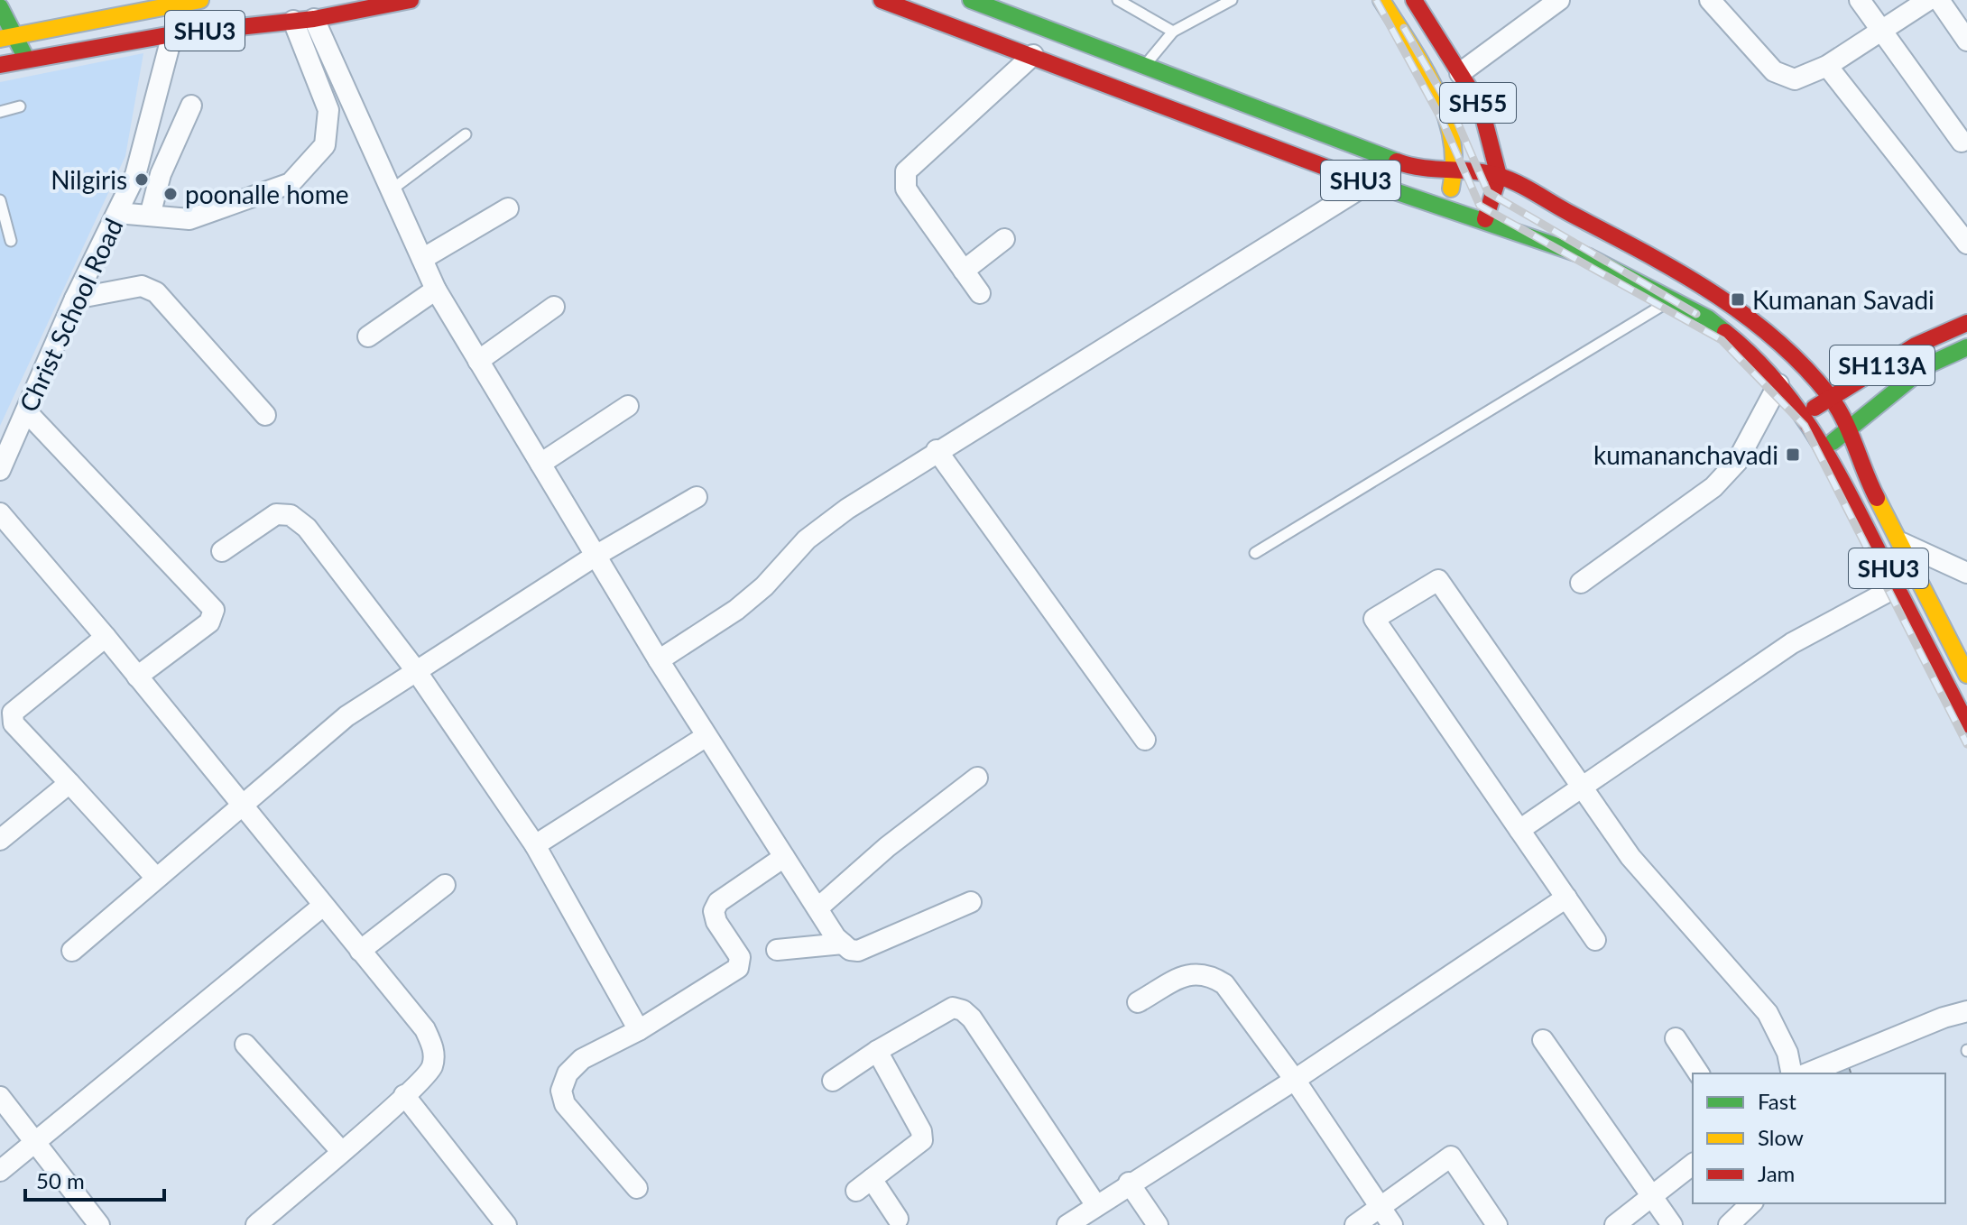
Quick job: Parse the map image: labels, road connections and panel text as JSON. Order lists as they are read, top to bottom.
{
  "streets": {
    "main road": ["SHU3", "SH55", "SH113A"],
    "street": ["Christ School Road"]
  },
  "crossings": [
    ["SHU3", "SH55"],
    ["SHU3", "Christ School Road"],
    ["SHU3", "SH113A"]
  ],
  "places": {
    "other": ["Nilgiris", "poonalle home"],
    "transit": ["Kumanan Savadi", "kumananchavadi"]
  },
  "legend": ["Fast", "Slow", "Jam"],
  "scale_bar": "50 m"
}
